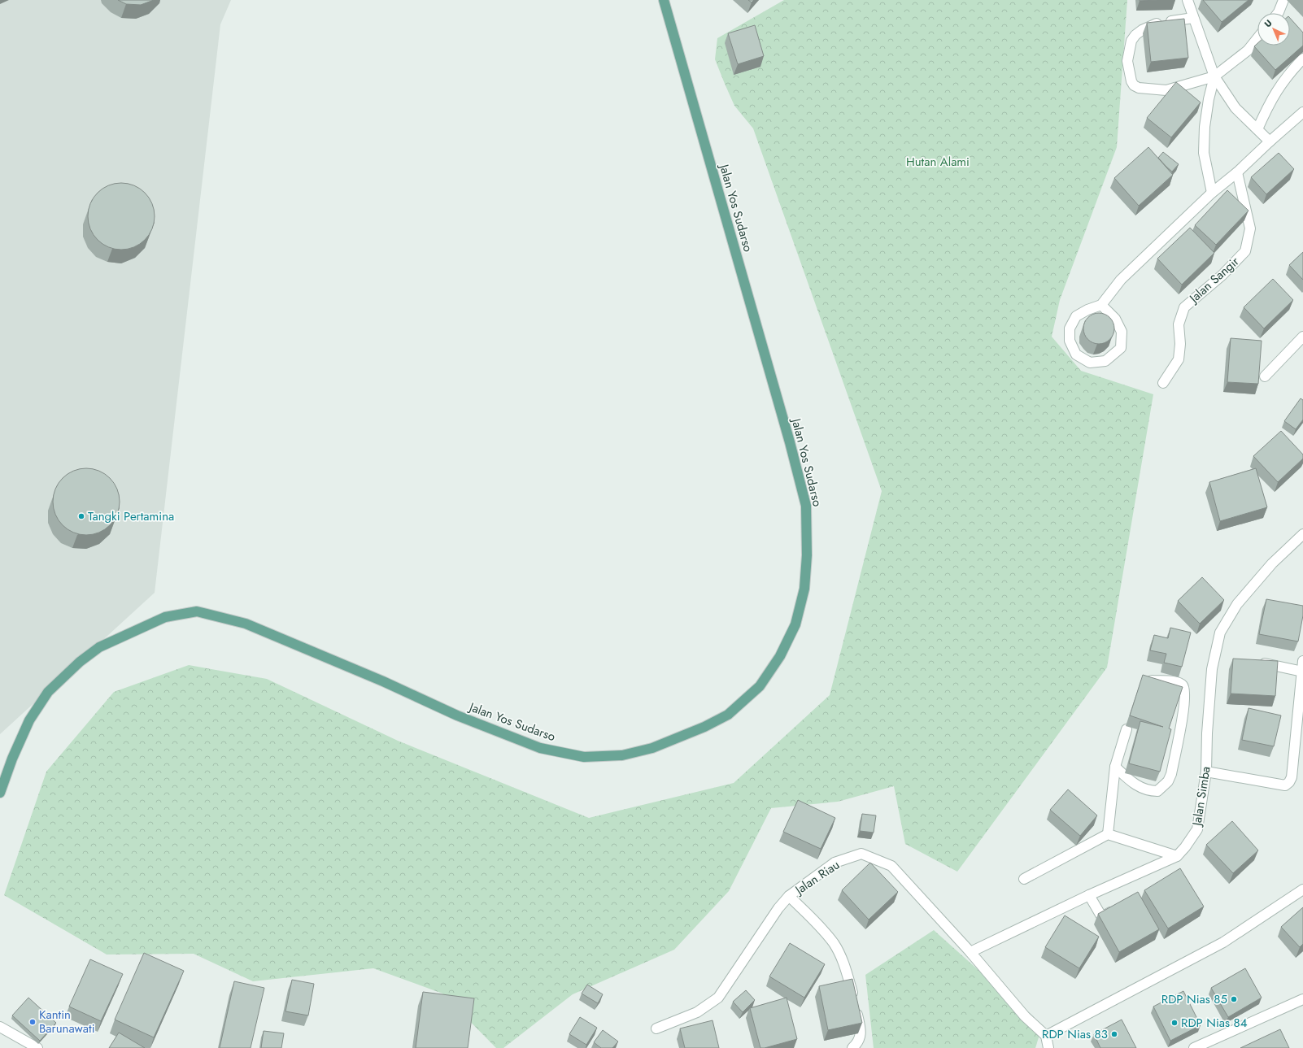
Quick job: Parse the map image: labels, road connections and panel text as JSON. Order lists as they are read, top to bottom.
{
  "streets": {
    "main road": ["Jalan Yos Sudarso"],
    "street": ["Jalan Sangir", "Jalan Simba", "Jalan Riau"]
  },
  "crossings": [
    ["Jalan Simba", "Jalan Riau"]
  ],
  "parks": ["Hutan Alami"],
  "places": [
    "Tangki Pertamina",
    "RDP Nias 85",
    "Kantin Barunawati",
    "RDP Nias 84",
    "RDP Nias 83"
  ],
  "north": "top left"
}
